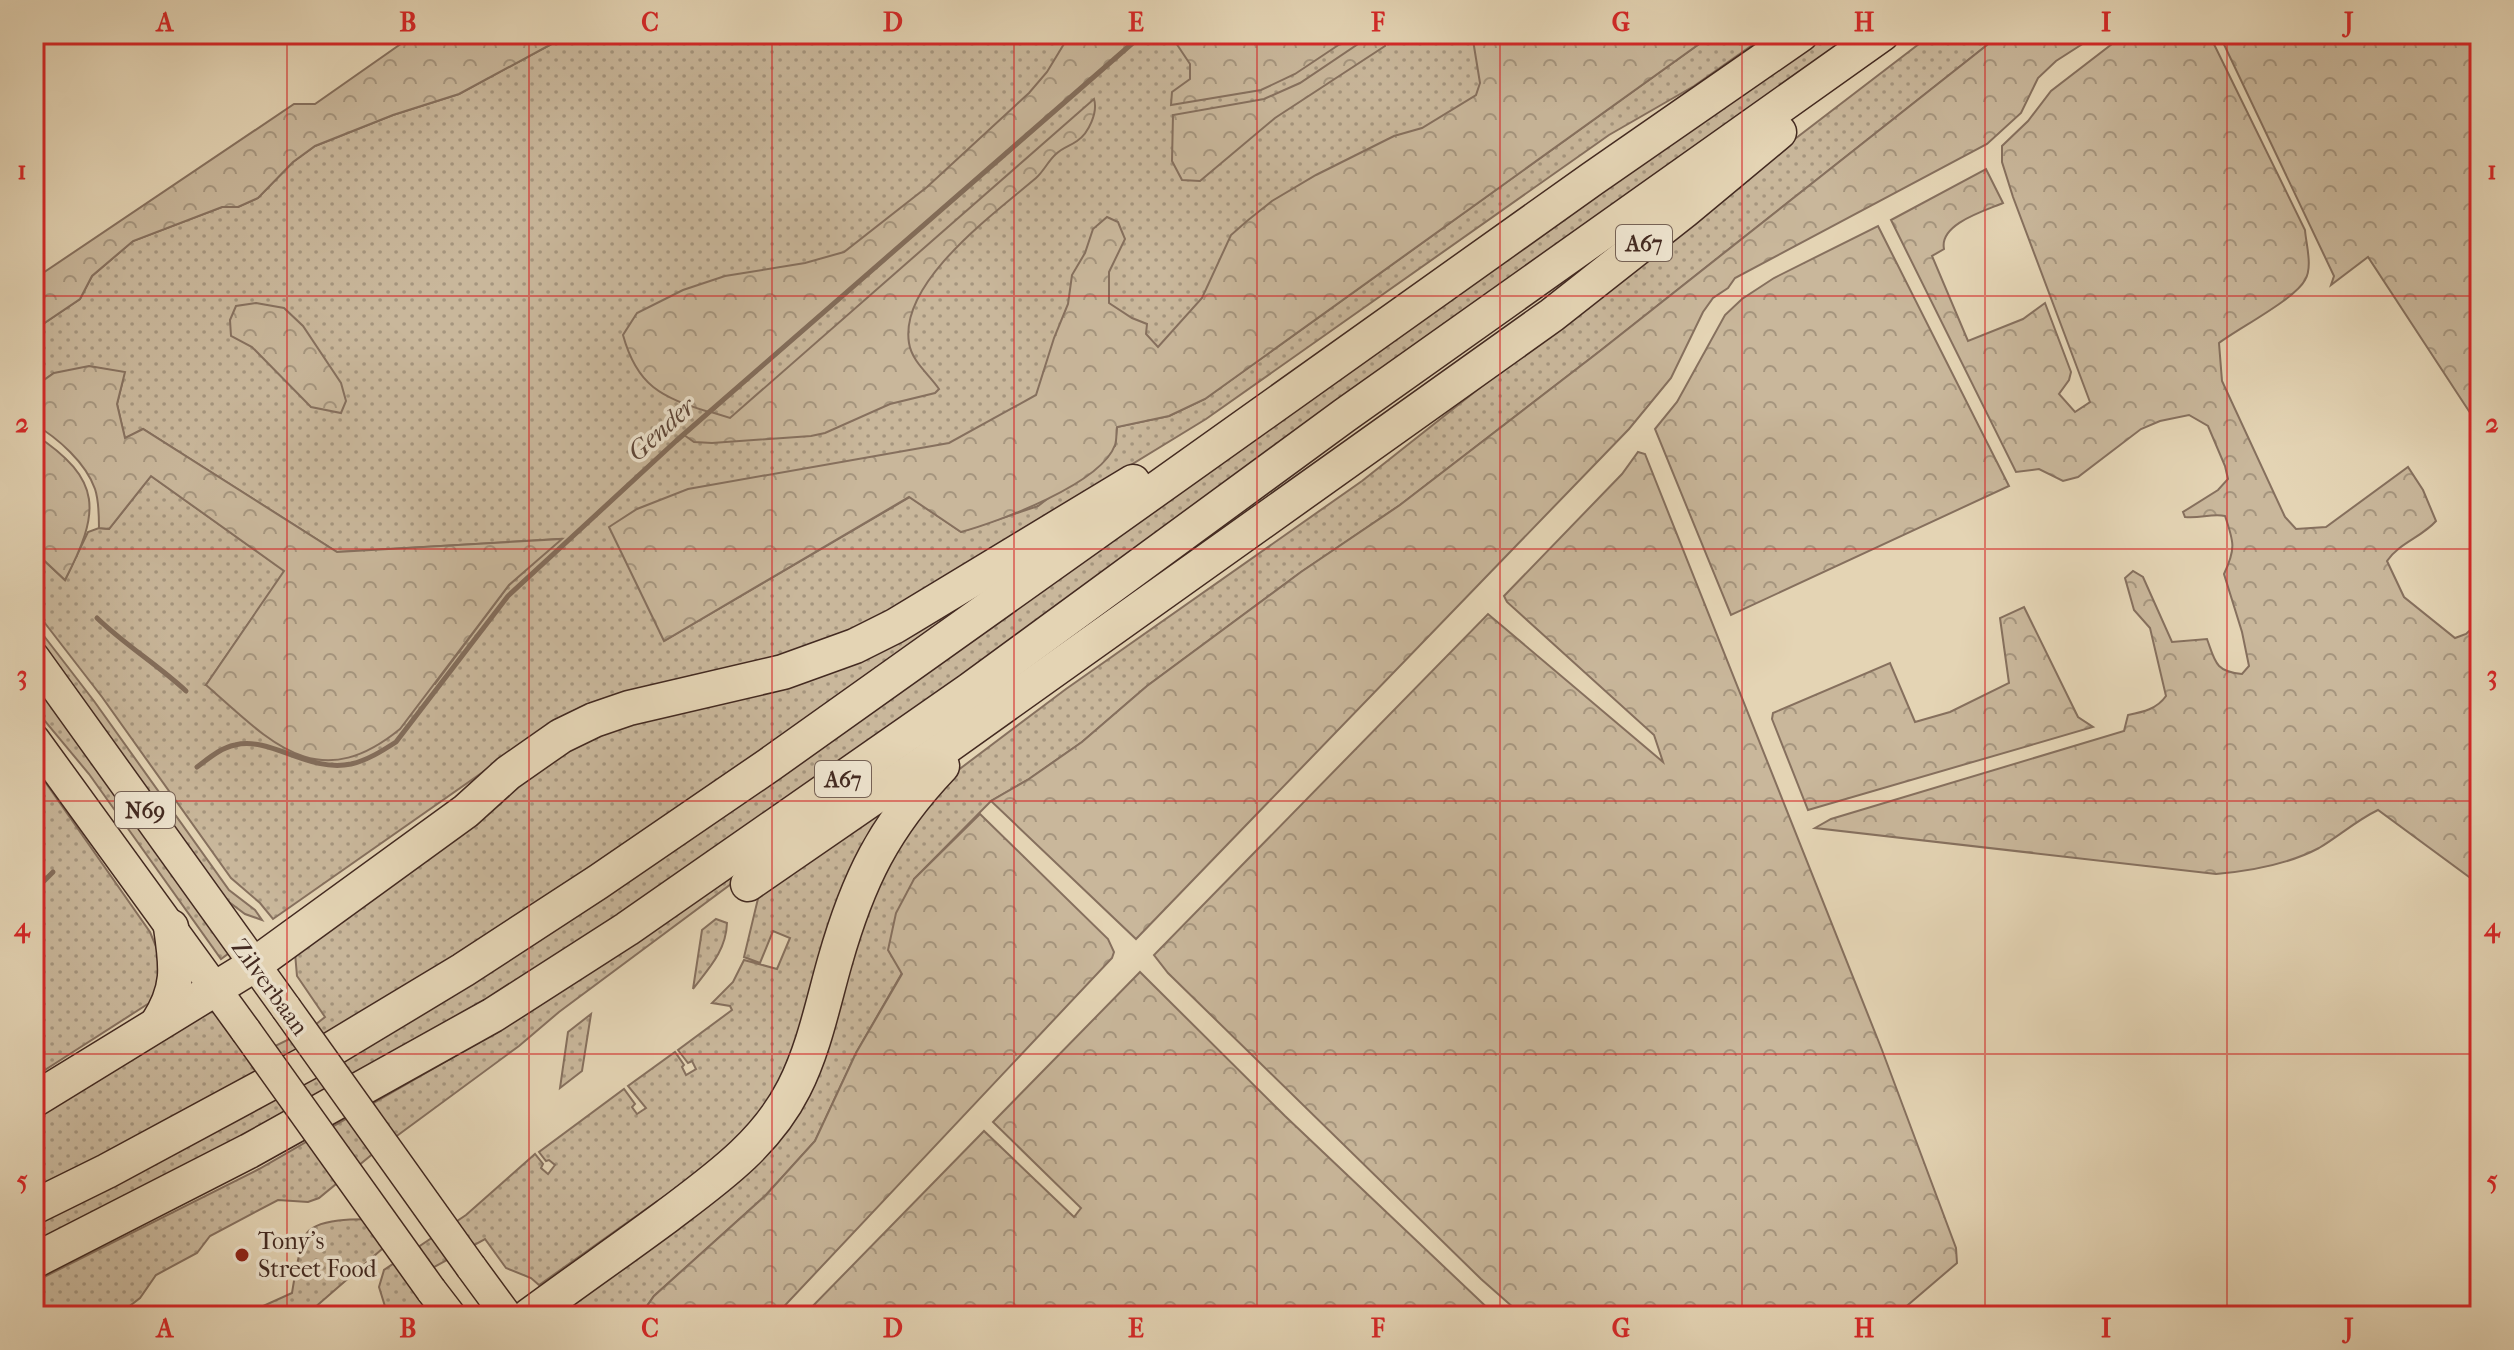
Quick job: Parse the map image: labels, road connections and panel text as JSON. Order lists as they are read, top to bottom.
{
  "streets": {
    "highway": ["A67"],
    "main road": ["N69", "Zilverbaan"]
  },
  "crossings": [
    ["A67", "Zilverbaan"]
  ],
  "water": ["Gender"],
  "places": ["Tony's Street Food"],
  "grid": {
    "columns": [
      "A",
      "B",
      "C",
      "D",
      "E",
      "F",
      "G",
      "H",
      "I",
      "J"
    ],
    "rows": [
      "1",
      "2",
      "3",
      "4",
      "5"
    ]
  }
}
